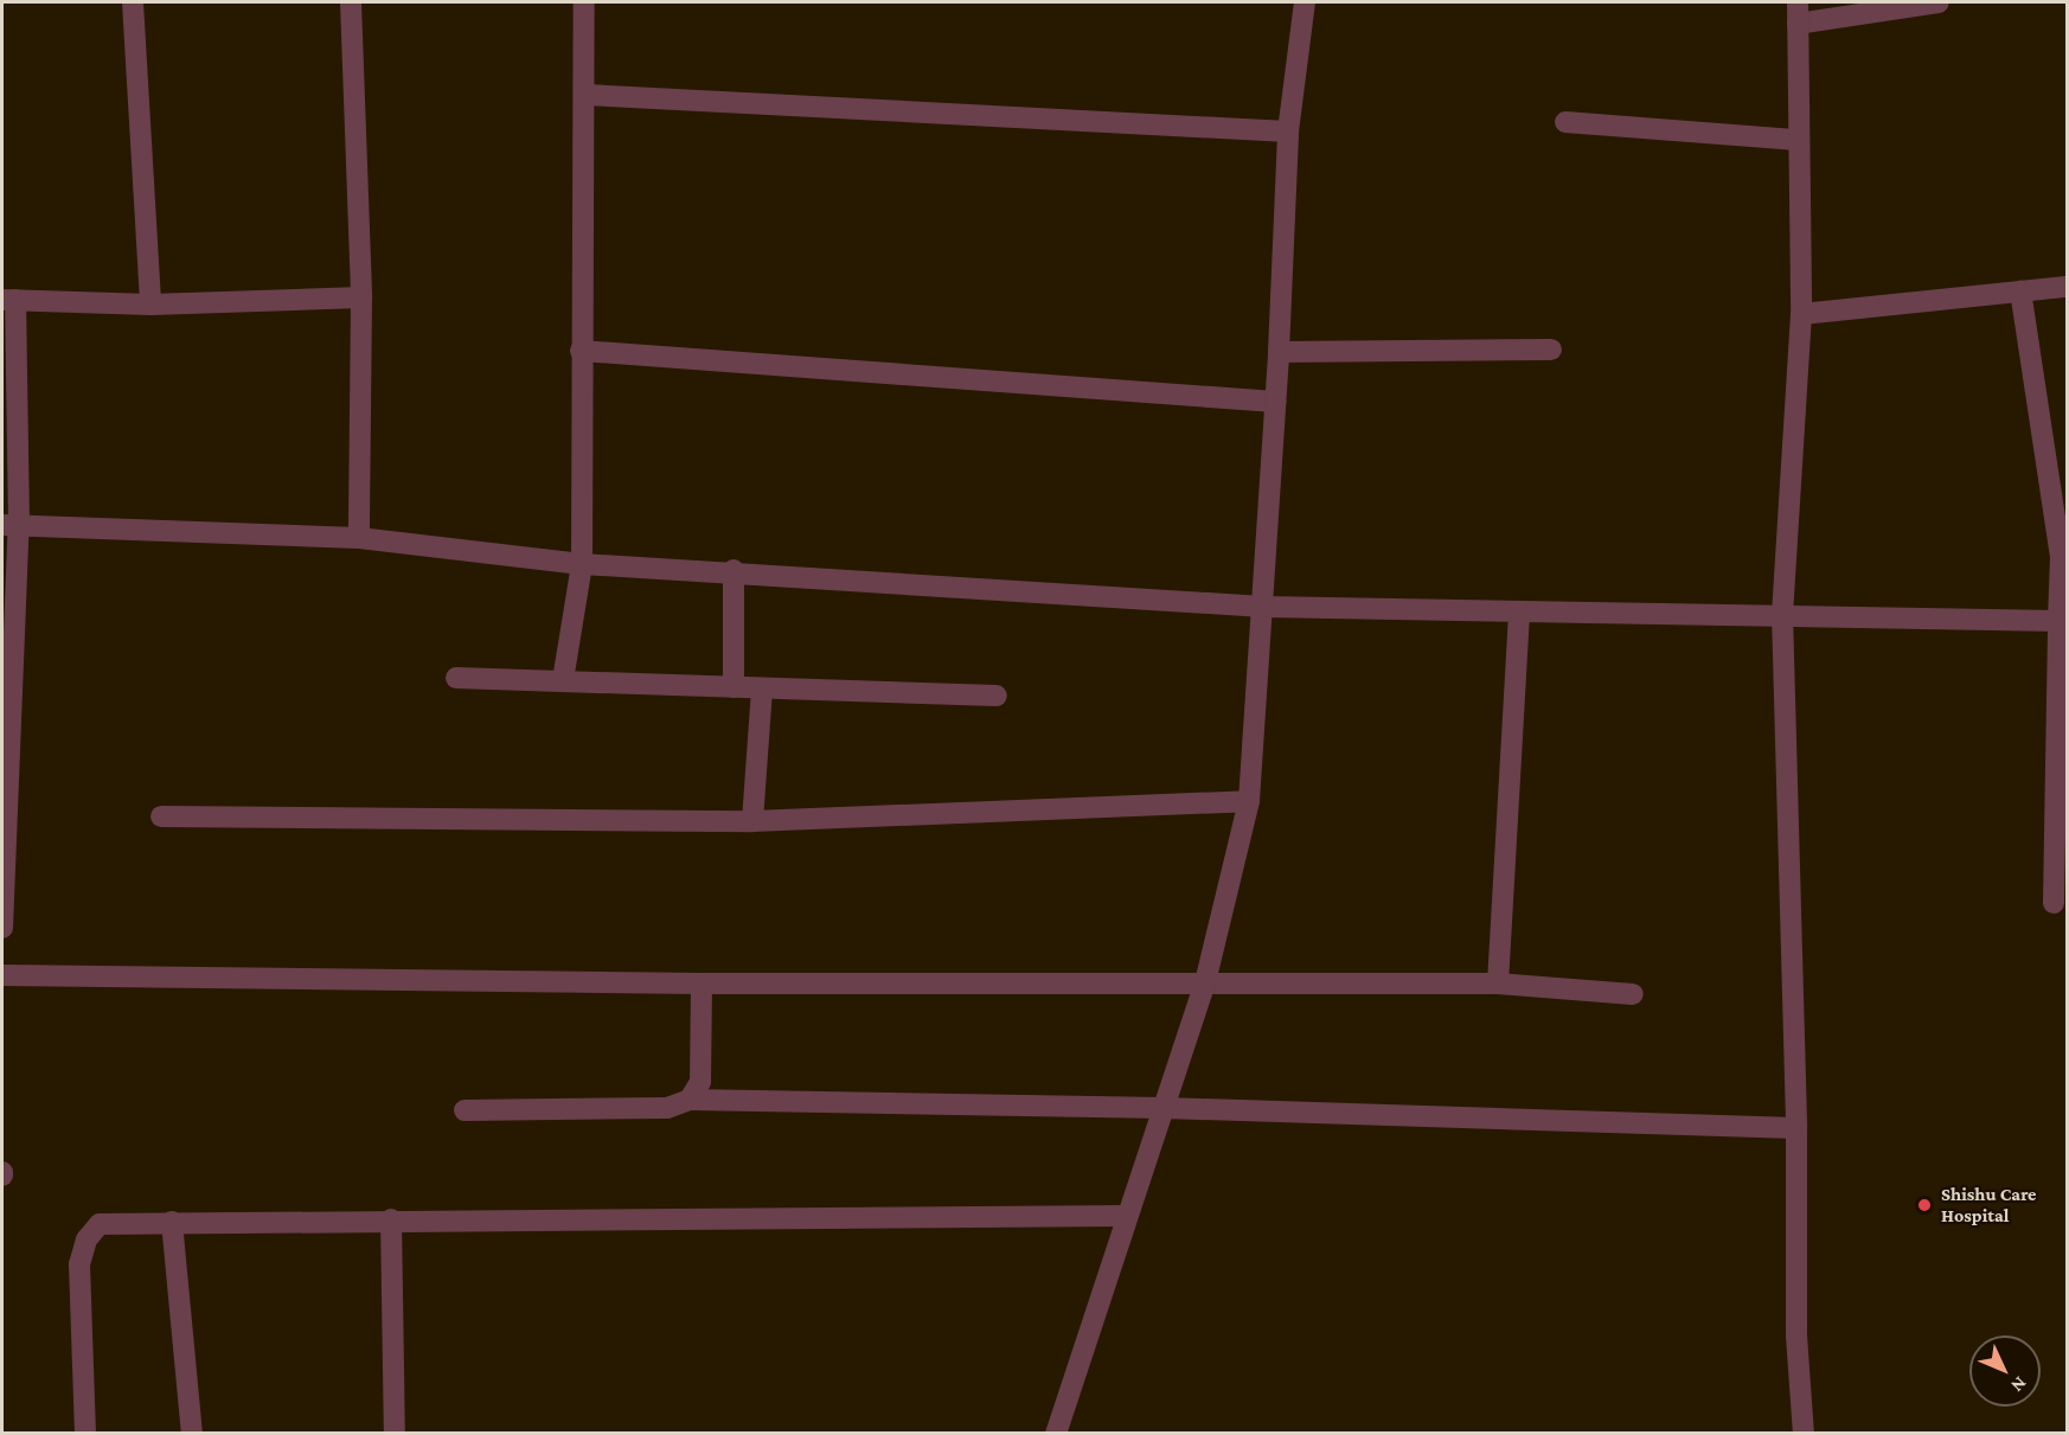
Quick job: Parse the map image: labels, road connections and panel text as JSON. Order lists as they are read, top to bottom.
{
  "places": ["Shishu Care Hospital"],
  "north": "bottom right"
}
